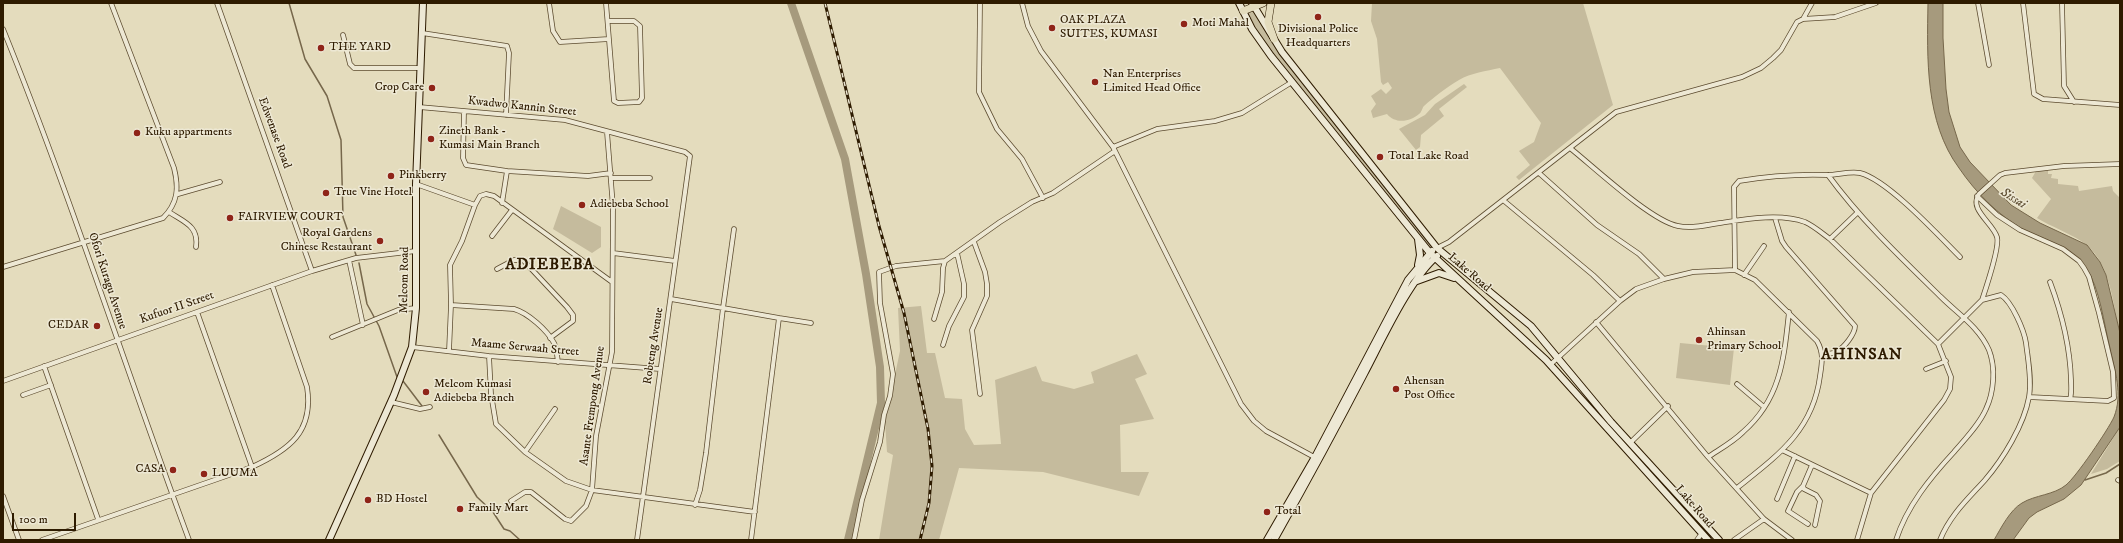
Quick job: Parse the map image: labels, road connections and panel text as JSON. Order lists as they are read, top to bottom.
{
  "streets": {
    "main road": ["Lake Road", "Melcom Road"],
    "street": [
      "Kwadwo Kannin Street",
      "Edwenase Road",
      "Ofori Kuragu Avenue",
      "Kufuor II Street",
      "Robteng Avenue",
      "Maame Serwaah Street",
      "Asante Frempong Avenue"
    ]
  },
  "crossings": [
    ["Kwadwo Kannin Street", "Melcom Road"],
    ["Kwadwo Kannin Street", "Robteng Avenue"],
    ["Kwadwo Kannin Street", "Asante Frempong Avenue"],
    ["Edwenase Road", "Kufuor II Street"],
    ["Melcom Road", "Kufuor II Street"],
    ["Melcom Road", "Maame Serwaah Street"],
    ["Ofori Kuragu Avenue", "Kufuor II Street"],
    ["Robteng Avenue", "Maame Serwaah Street"],
    ["Maame Serwaah Street", "Asante Frempong Avenue"]
  ],
  "districts": ["ADIEBEBA", "AHINSAN"],
  "water": ["Sissai"],
  "places": [
    "Divisional Police Headquarters",
    "Moti Mahal",
    "OAK PLAZA SUITES, KUMASI",
    "THE YARD",
    "Nan Enterprises Limited Head Office",
    "Crop Care",
    "Kuku appartments",
    "Zineth Bank - Kumasi Main Branch",
    "Total Lake Road",
    "Pinkberry",
    "True Vine Hotel",
    "Adiebeba School",
    "FAIRVIEW COURT",
    "Royal Gardens Chinese Restaurant",
    "CEDAR",
    "Ahinsan Primary School",
    "Ahensan Post Office",
    "Melcom Kumasi Adiebeba Branch",
    "CASA",
    "LUUMA",
    "BD Hostel",
    "Family Mart",
    "Total"
  ],
  "scale_bar": "100 m"
}
